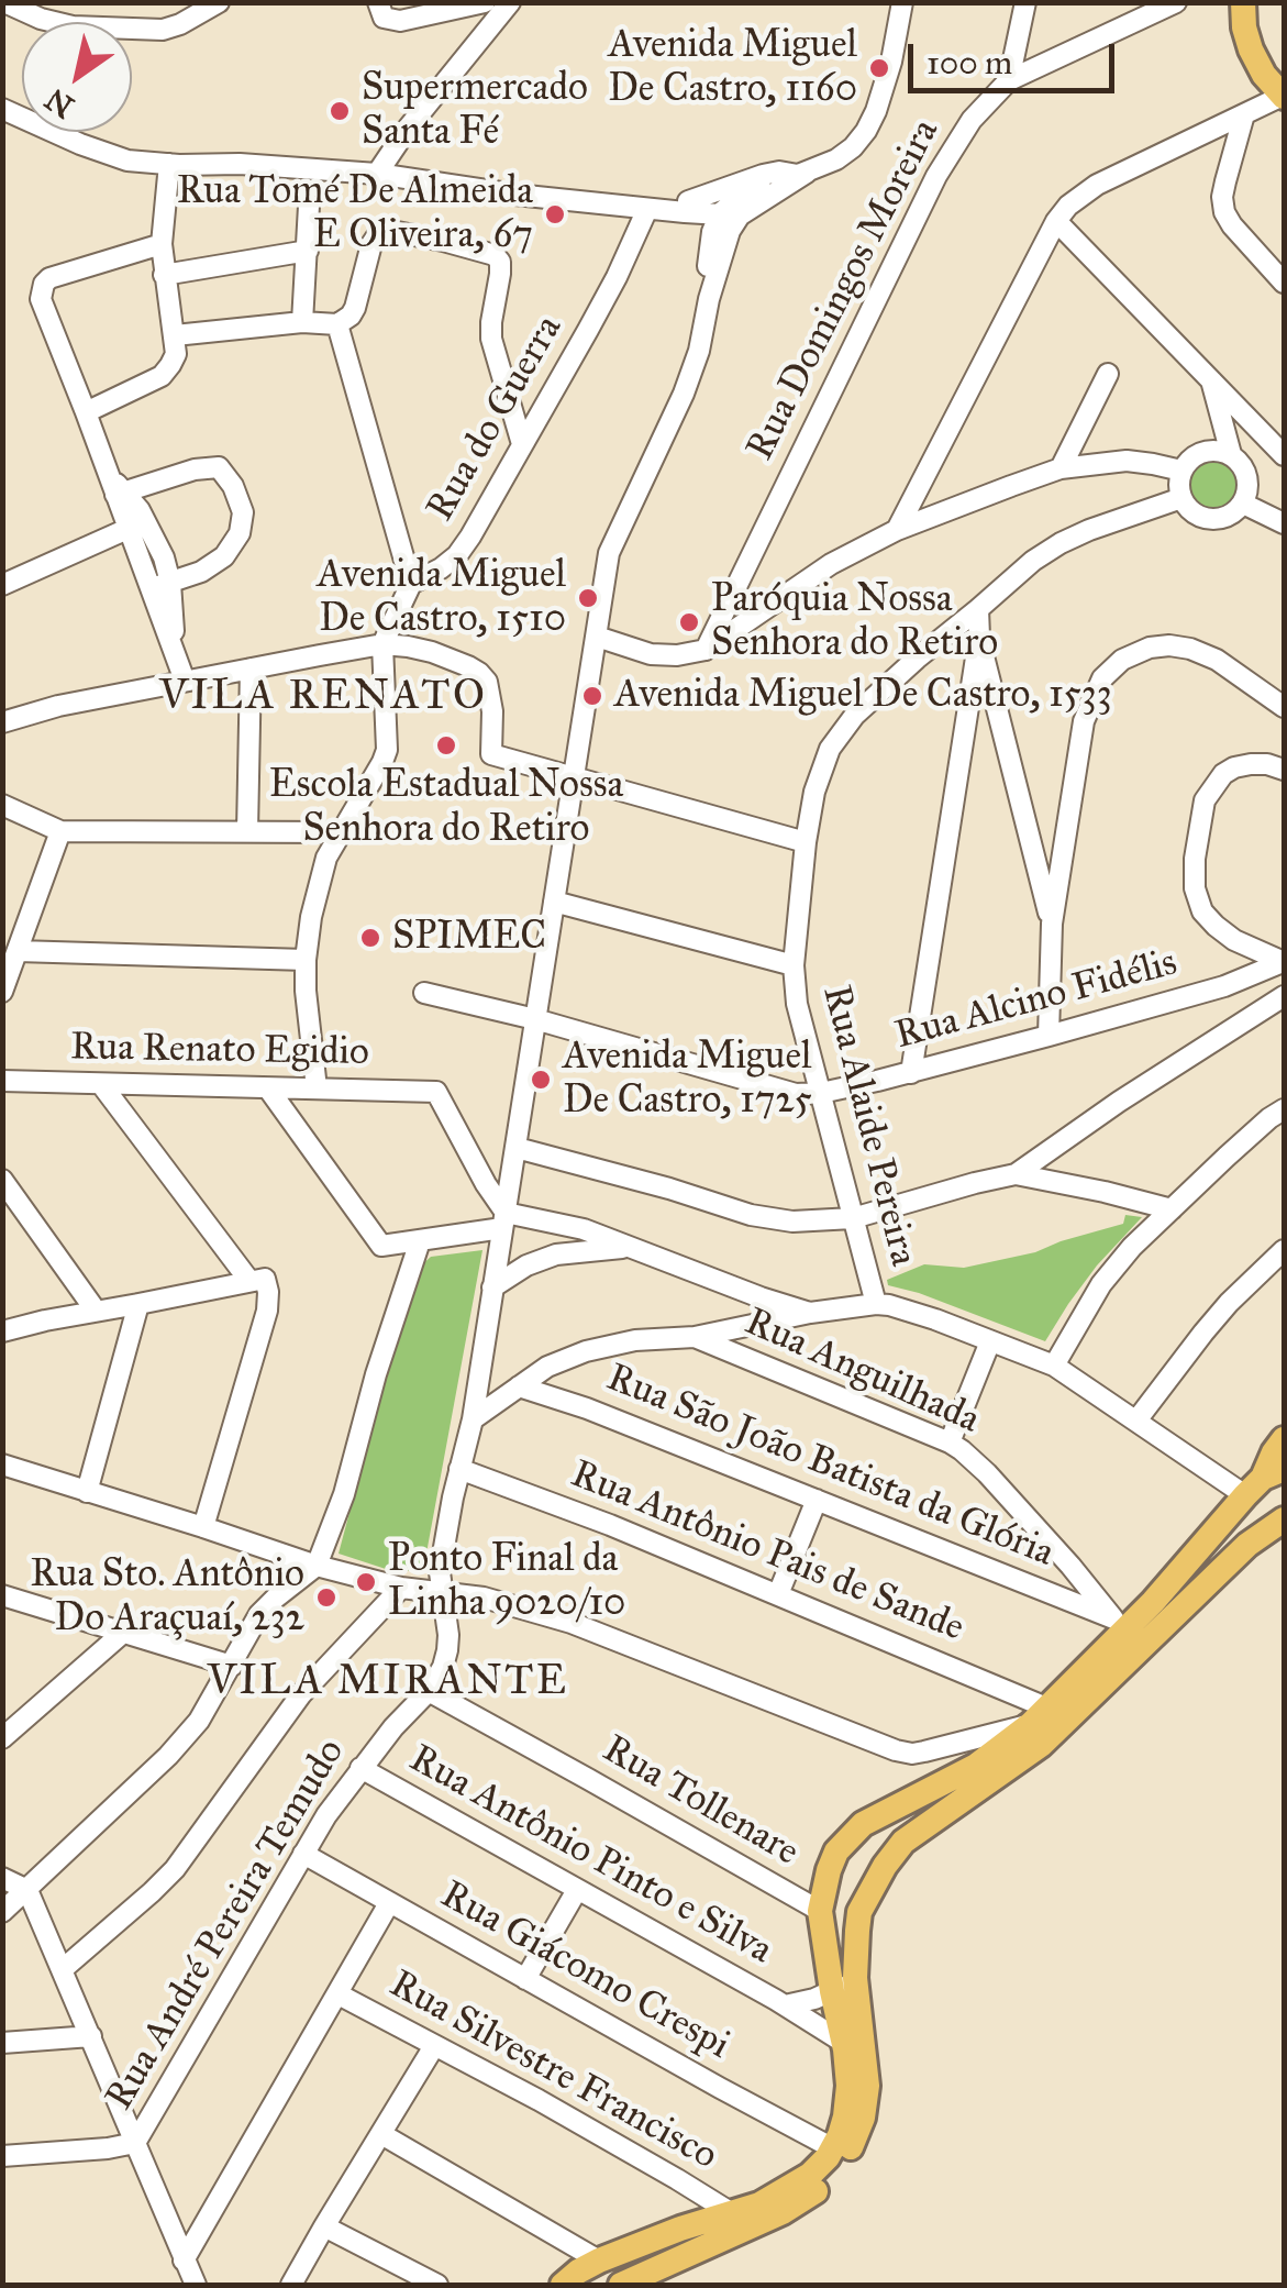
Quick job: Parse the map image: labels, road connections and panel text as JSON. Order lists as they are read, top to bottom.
{
  "streets": {
    "street": [
      "Rua Domingos Moreira",
      "Rua do Guerra",
      "Rua Alcino Fidélis",
      "Rua Renato Egidio",
      "Rua Alaide Pereira",
      "Rua Anguilhada",
      "Rua São João Batista da Glória",
      "Rua Antônio Pais de Sande",
      "Rua Tollenare",
      "Rua Antônio Pinto e Silva",
      "Rua André Pereira Temudo",
      "Rua Giácomo Crespi",
      "Rua Silvestre Francisco"
    ]
  },
  "crossings": [
    ["Rua Alcino Fidélis", "Rua Alaide Pereira"],
    ["Rua Alcino Fidélis", "Rua André Pereira Temudo"],
    ["Rua Renato Egidio", "Rua André Pereira Temudo"],
    ["Rua Anguilhada", "Rua São João Batista da Glória"],
    ["Rua Antônio Pais de Sande", "Rua André Pereira Temudo"],
    ["Rua Tollenare", "Rua André Pereira Temudo"],
    ["Rua Antônio Pinto e Silva", "Rua André Pereira Temudo"],
    ["Rua André Pereira Temudo", "Rua Giácomo Crespi"]
  ],
  "districts": ["VILA RENATO", "VILA MIRANTE"],
  "places": [
    "Avenida Miguel De Castro, 1160",
    "Supermercado Santa Fé",
    "Rua Tomé De Almeida E Oliveira, 67",
    "Avenida Miguel De Castro, 1510",
    "Paróquia Nossa Senhora do Retiro",
    "Avenida Miguel De Castro, 1533",
    "Escola Estadual Nossa Senhora do Retiro",
    "SPIMEC",
    "Avenida Miguel De Castro, 1725",
    "Ponto Final da Linha 9020/10",
    "Rua Sto. Antônio Do Araçuaí, 232"
  ],
  "scale_bar": "100 m",
  "north": "bottom left"
}
